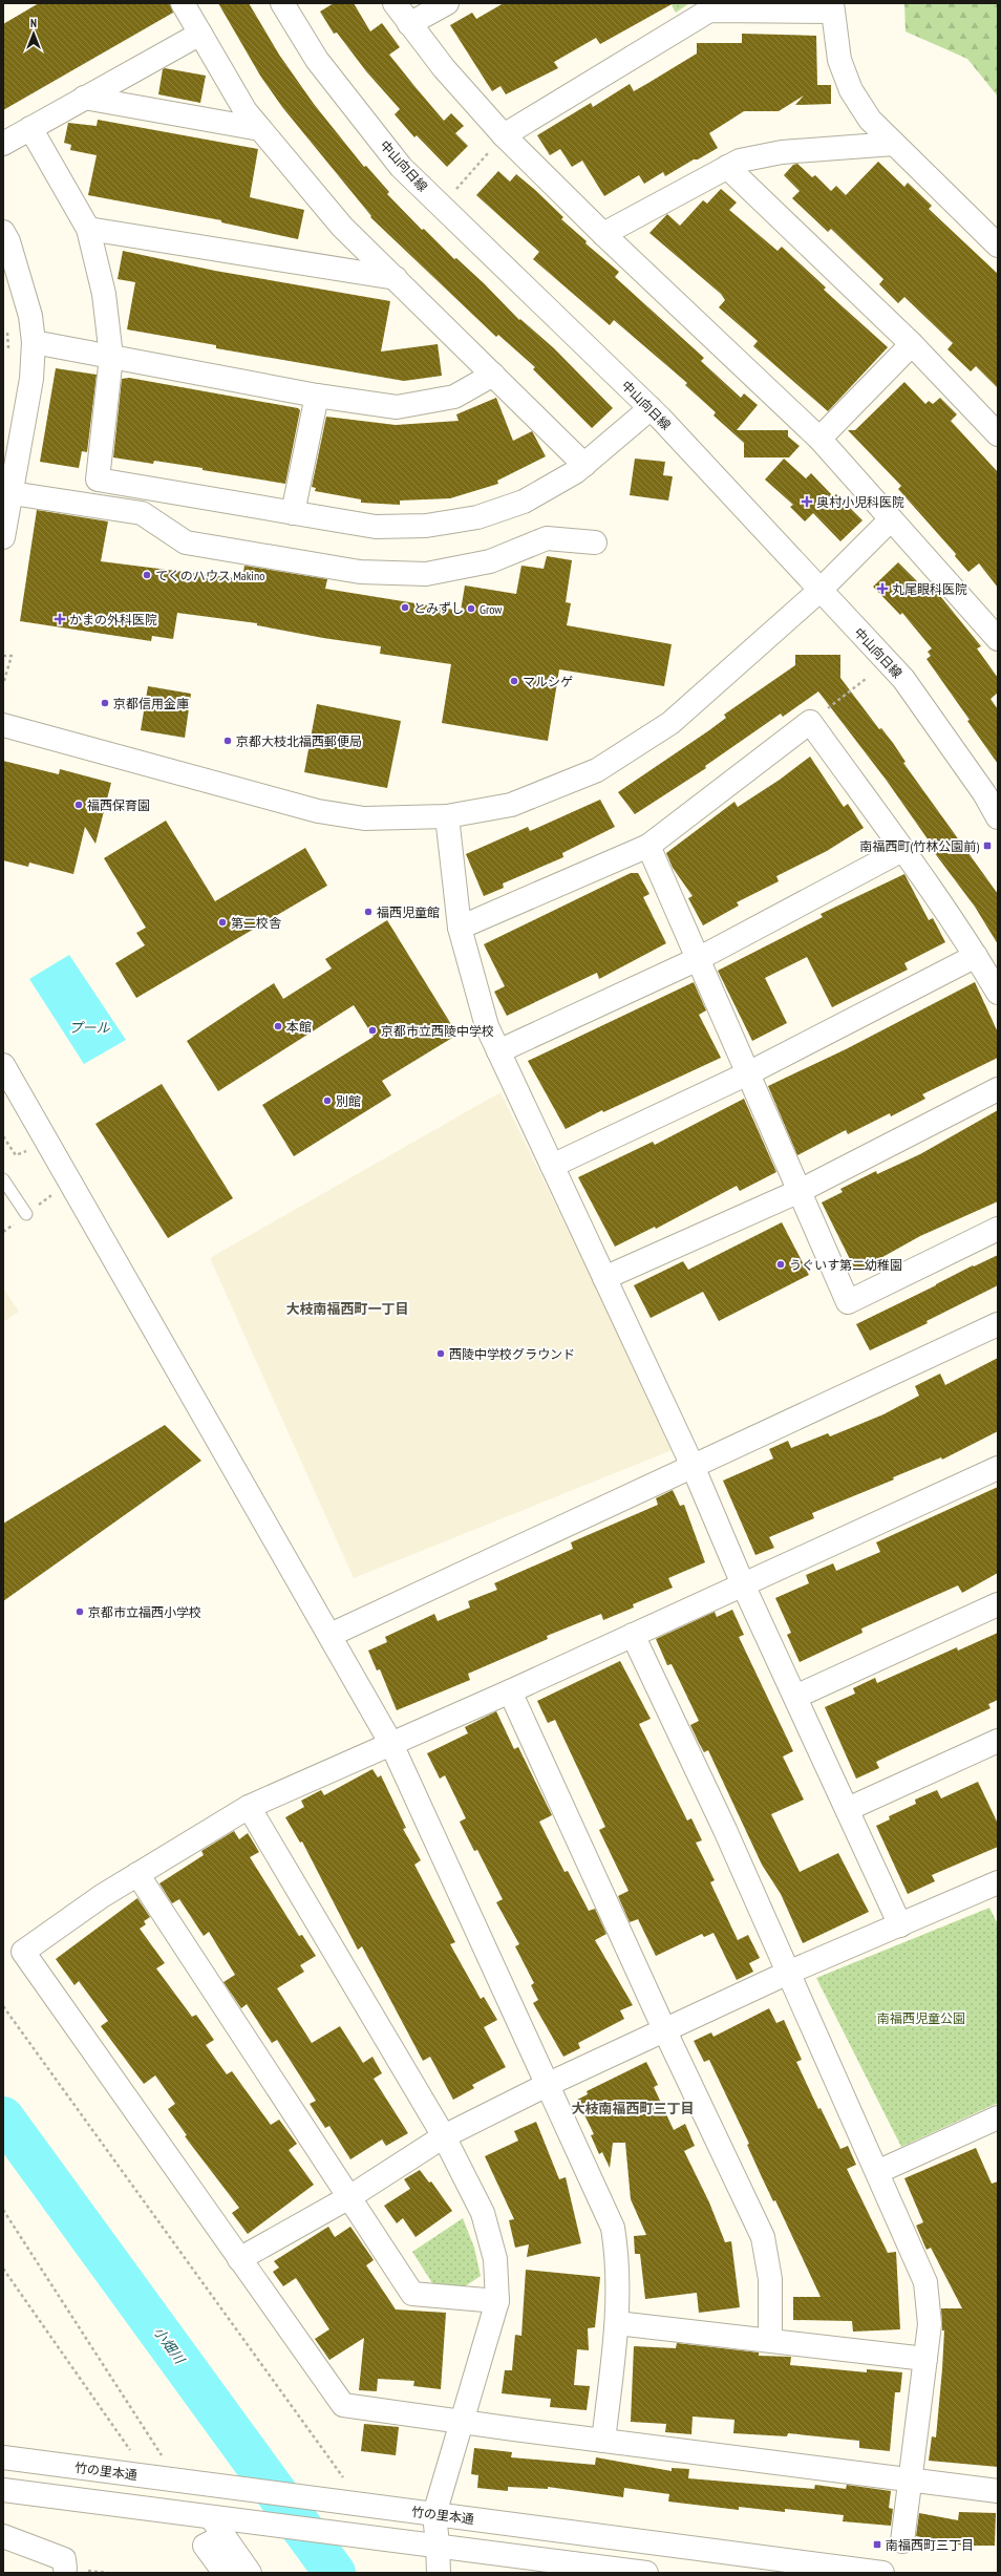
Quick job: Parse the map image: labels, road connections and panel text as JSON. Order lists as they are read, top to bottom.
{
  "streets": {
    "street": ["中山向日線", "竹の里本通"]
  },
  "districts": ["大枝南福西町一丁目", "大枝南福西町三丁目"],
  "water": ["プール", "小畑川"],
  "parks": ["南福西児童公園"],
  "places": {
    "health": ["奥村小児科医院", "丸尾眼科医院", "かまの外科医院"],
    "other": [
      "てくのハウス Makino",
      "とみずし",
      "Grow",
      "マルシゲ",
      "京都信用金庫",
      "京都大枝北福西郵便局",
      "福西保育園",
      "福西児童館",
      "第二校舎",
      "本館",
      "京都市立西陵中学校",
      "別館",
      "うぐいす第二幼稚園",
      "西陵中学校グラウンド",
      "京都市立福西小学校"
    ],
    "transit": ["南福西町(竹林公園前)", "南福西町三丁目"]
  },
  "north": "top"
}
